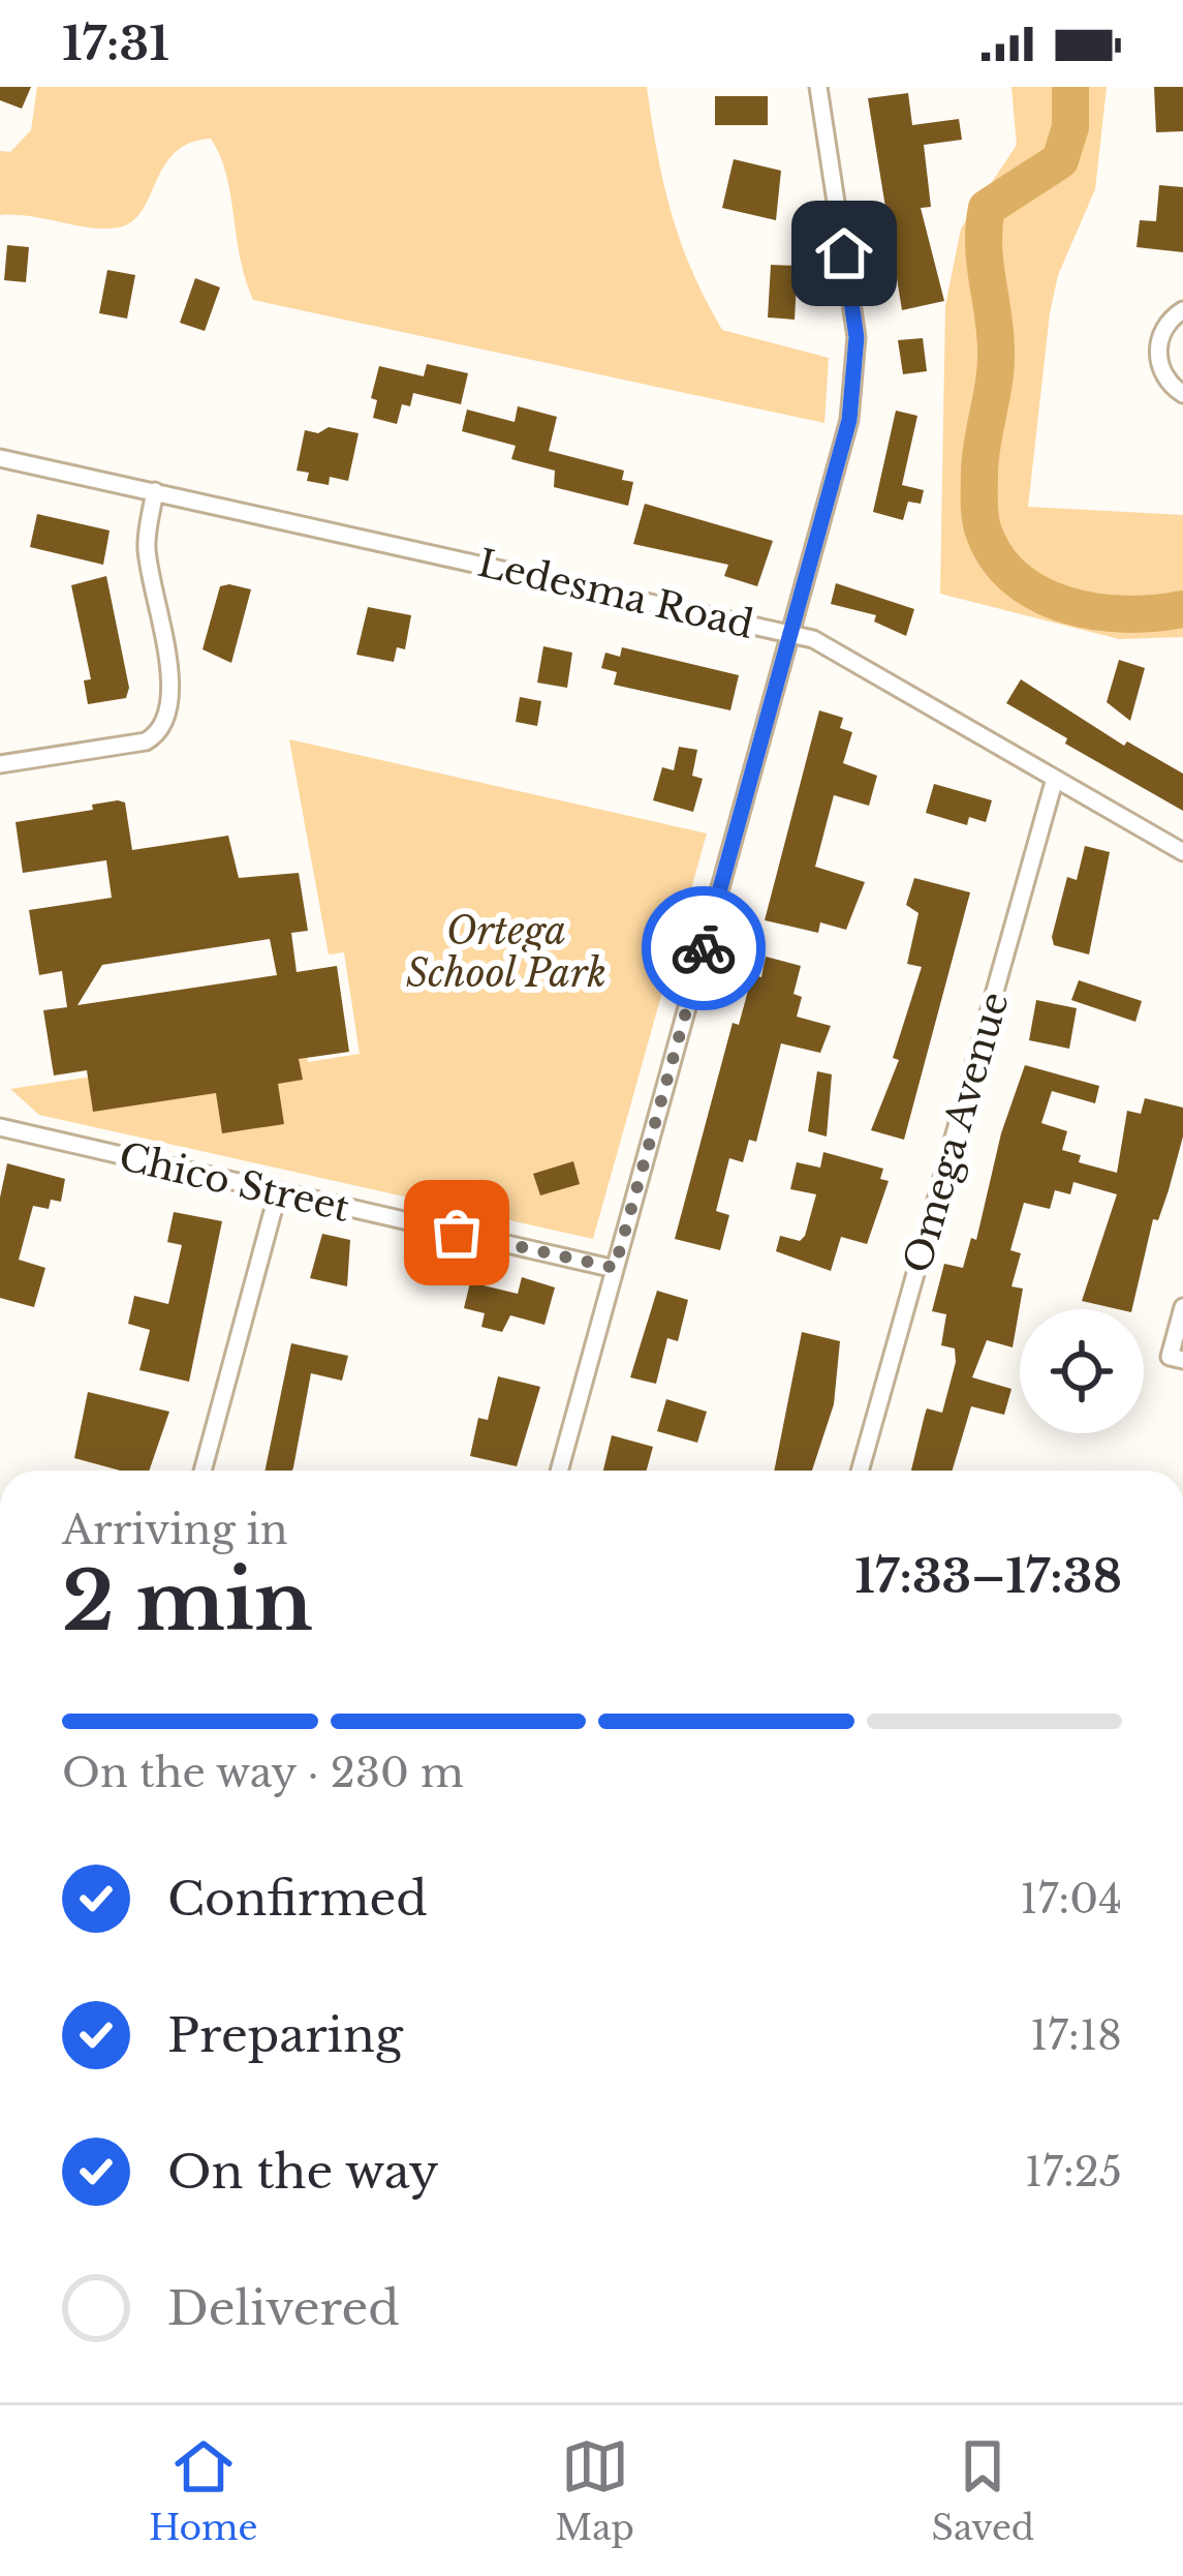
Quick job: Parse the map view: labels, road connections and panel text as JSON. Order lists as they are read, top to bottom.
{
  "streets": {
    "street": ["Ledesma Road", "Omega Avenue", "Chico Street"]
  },
  "crossings": [
    ["Ledesma Road", "Omega Avenue"]
  ],
  "parks": ["Ortega School Park"],
  "page": {
    "status": "17:31",
    "heading": ["2 min", "Arriving in", "17:33–17:38"],
    "bar": "On the way · 230 m",
    "list": [
      ["Confirmed", "17:04"],
      ["Preparing", "17:18"],
      ["On the way", "17:25"],
      "Delivered"
    ],
    "tabs": ["Home", "Map", "Saved"]
  }
}
